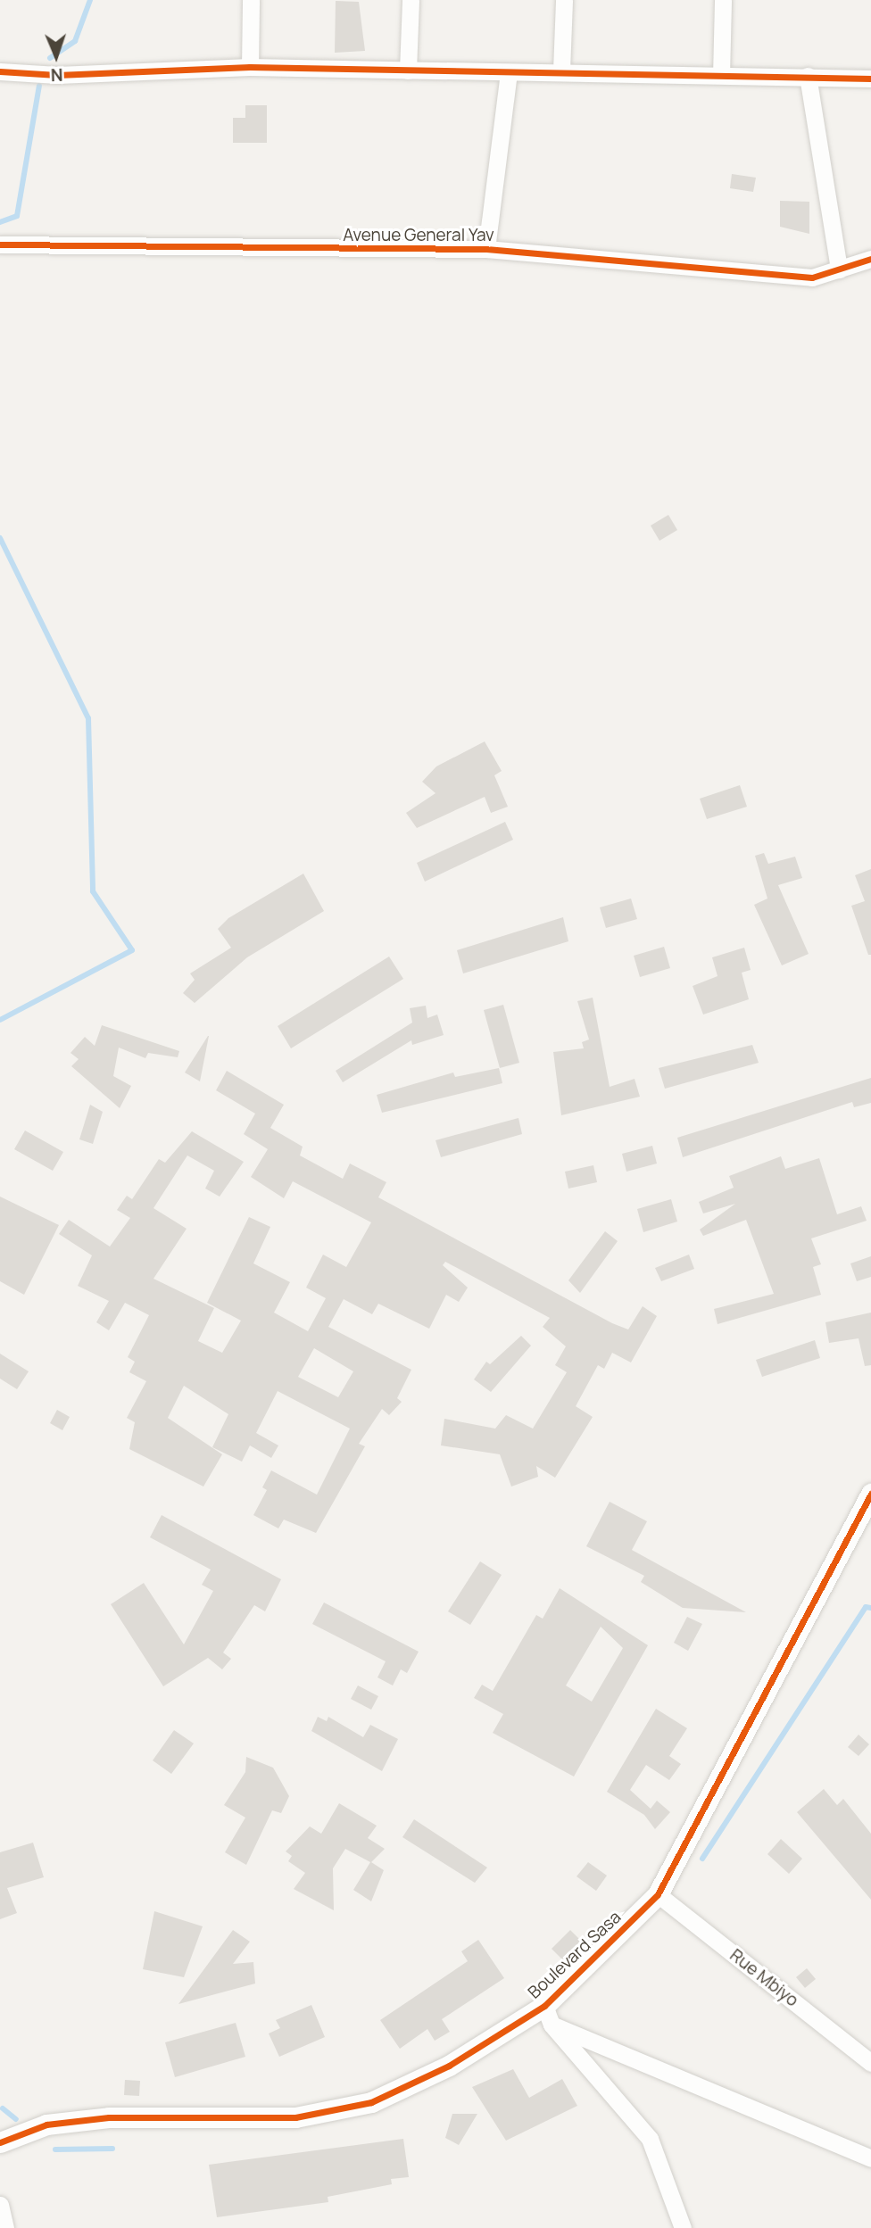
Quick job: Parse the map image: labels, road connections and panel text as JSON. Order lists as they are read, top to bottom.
{
  "streets": {
    "street": ["Avenue General Yav", "Boulevard Sasa", "Rue Mbiyo"]
  },
  "crossings": [
    ["Boulevard Sasa", "Rue Mbiyo"]
  ],
  "north": "bottom"
}
